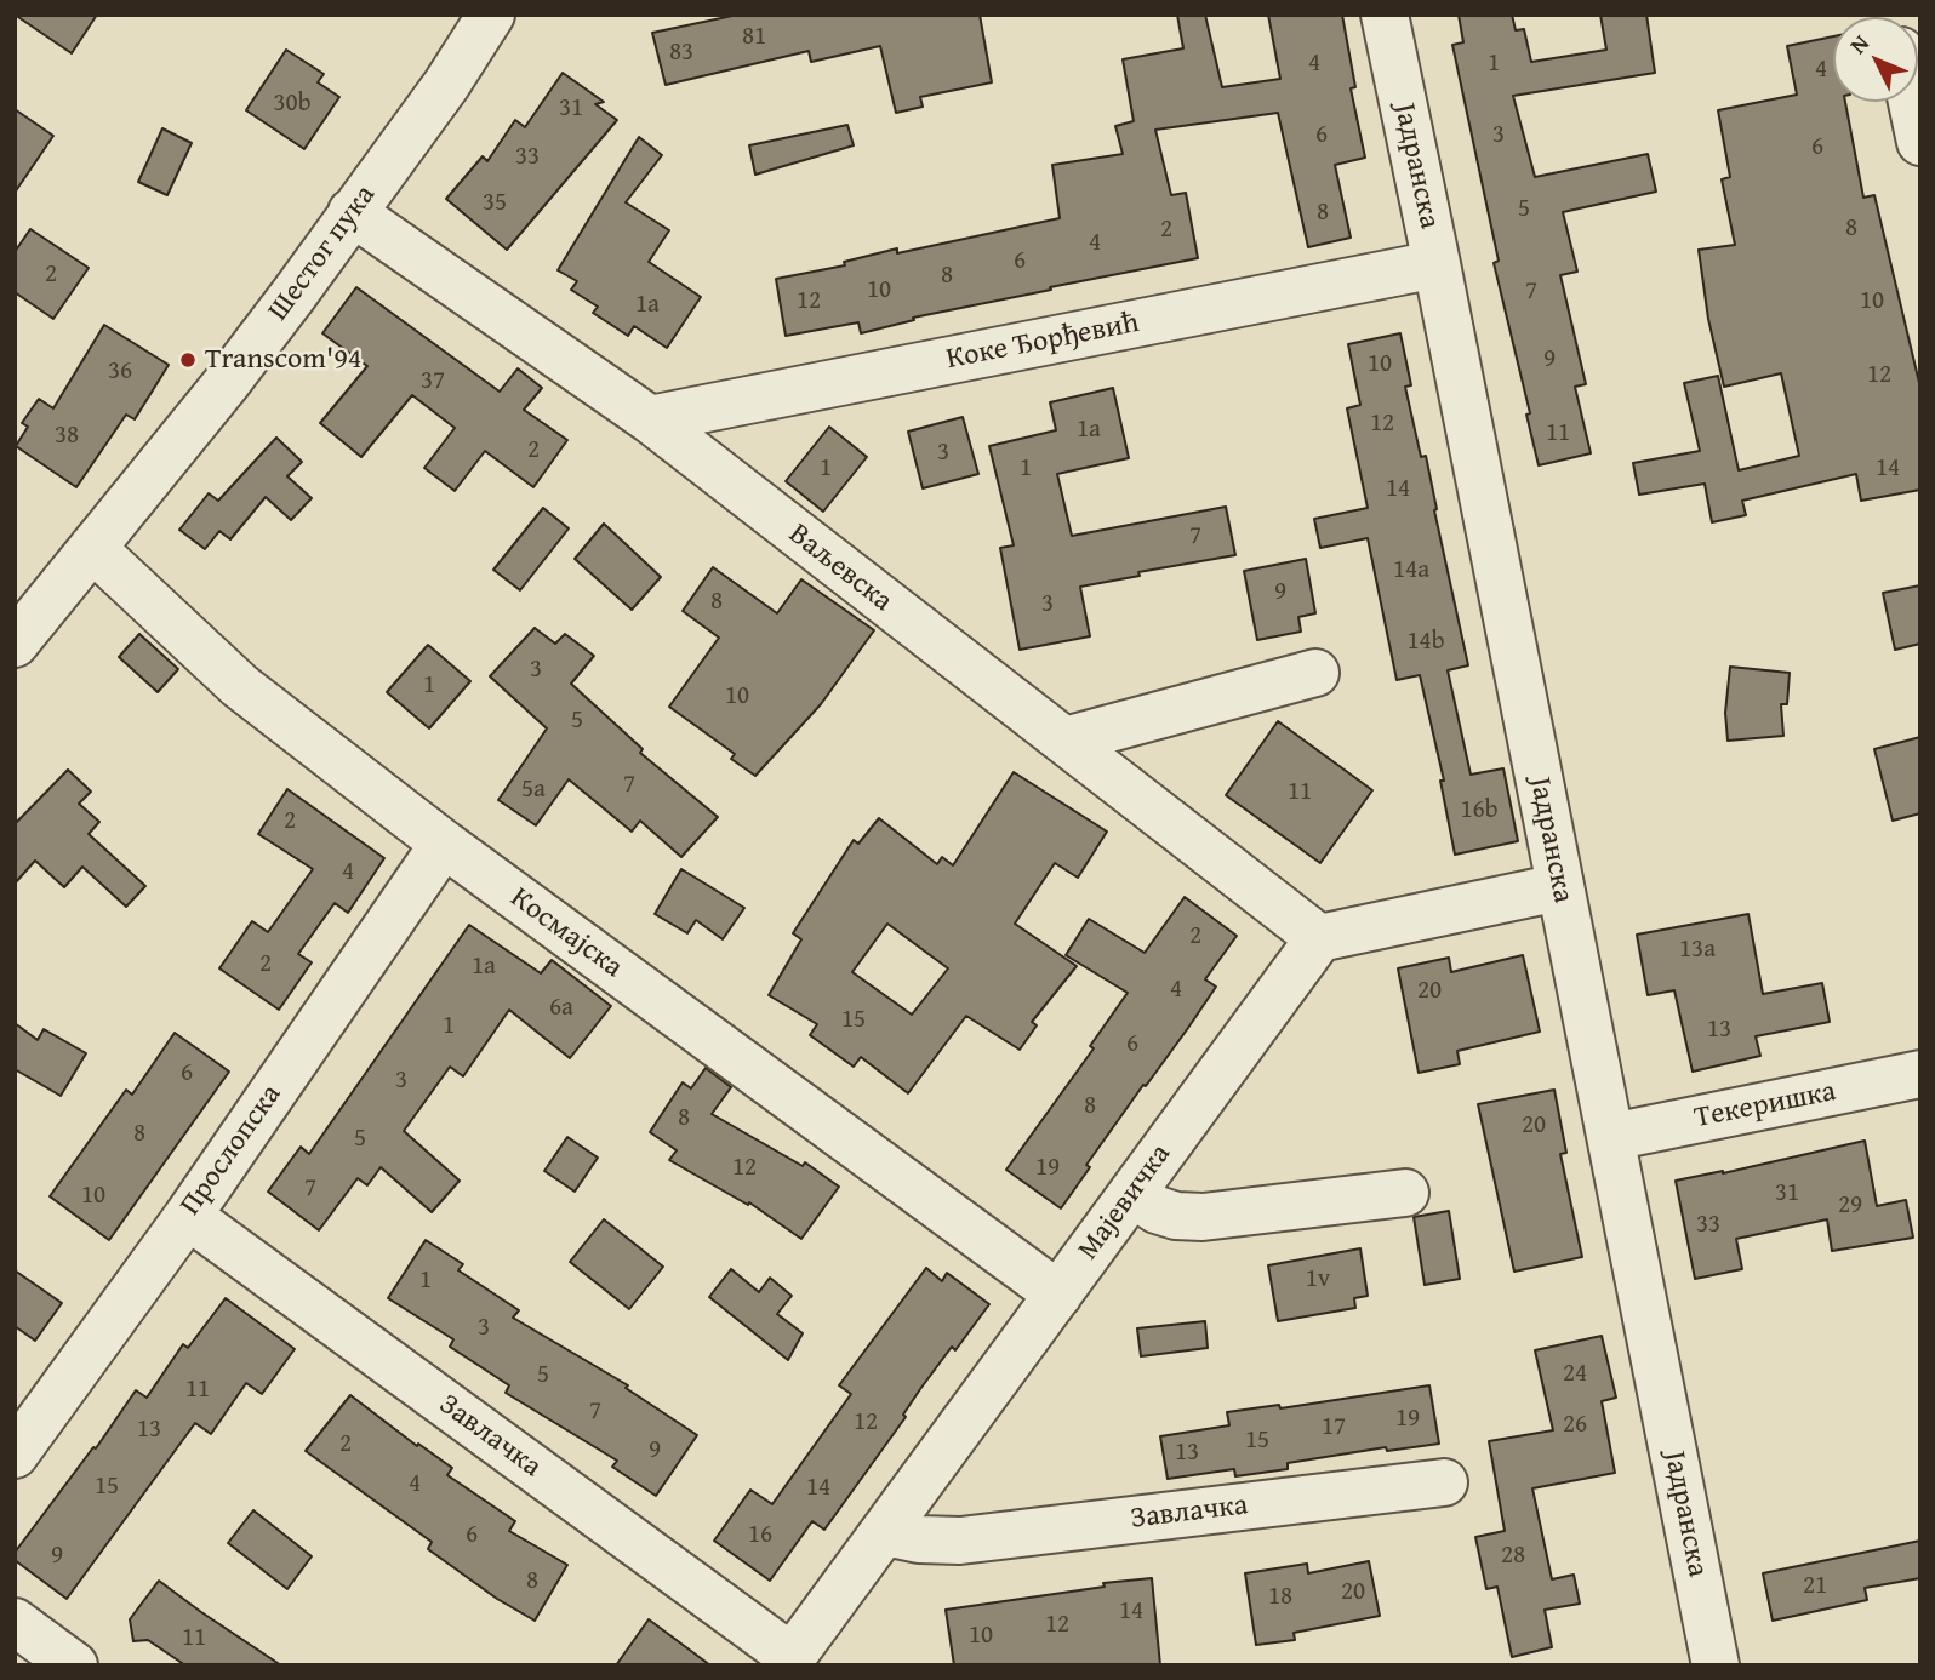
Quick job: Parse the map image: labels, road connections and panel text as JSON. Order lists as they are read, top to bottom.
{
  "streets": {
    "street": [
      "Јадранска",
      "Шестог пука",
      "Коке Ђорђевић",
      "Ваљевска",
      "Космајска",
      "Текеришка",
      "Прослопска",
      "Мајевичка",
      "Завлачка"
    ]
  },
  "crossings": [
    ["Јадранска", "Коке Ђорђевић"],
    ["Јадранска", "Текеришка"],
    ["Шестог пука", "Ваљевска"],
    ["Шестог пука", "Космајска"],
    ["Коке Ђорђевић", "Ваљевска"],
    ["Ваљевска", "Мајевичка"],
    ["Космајска", "Прослопска"],
    ["Космајска", "Мајевичка"],
    ["Прослопска", "Завлачка"],
    ["Мајевичка", "Завлачка"]
  ],
  "places": ["Transcom'94"],
  "house_numbers": [
    "81",
    "83",
    "4",
    "1",
    "4",
    "30b",
    "31",
    "6",
    "3",
    "6",
    "33",
    "35",
    "5",
    "8",
    "8",
    "2",
    "4",
    "6",
    "2",
    "8",
    "10",
    "7",
    "12",
    "10",
    "1a",
    "9",
    "10",
    "36",
    "12",
    "37",
    "12",
    "1a",
    "11",
    "38",
    "2",
    "3",
    "1",
    "1",
    "14",
    "14",
    "7",
    "14a",
    "9",
    "8",
    "3",
    "14b",
    "3",
    "1",
    "10",
    "5",
    "7",
    "5a",
    "11",
    "16b",
    "2",
    "4",
    "2",
    "13a",
    "2",
    "1a",
    "4",
    "20",
    "6a",
    "15",
    "1",
    "13",
    "6",
    "6",
    "3",
    "8",
    "8",
    "20",
    "8",
    "5",
    "12",
    "19",
    "7",
    "31",
    "10",
    "29",
    "33",
    "1v",
    "1",
    "3",
    "24",
    "5",
    "11",
    "7",
    "19",
    "12",
    "26",
    "17",
    "13",
    "15",
    "2",
    "9",
    "13",
    "4",
    "15",
    "14",
    "6",
    "16",
    "9",
    "28",
    "8",
    "21",
    "20",
    "18",
    "14",
    "12",
    "10",
    "11"
  ],
  "north": "top left"
}
